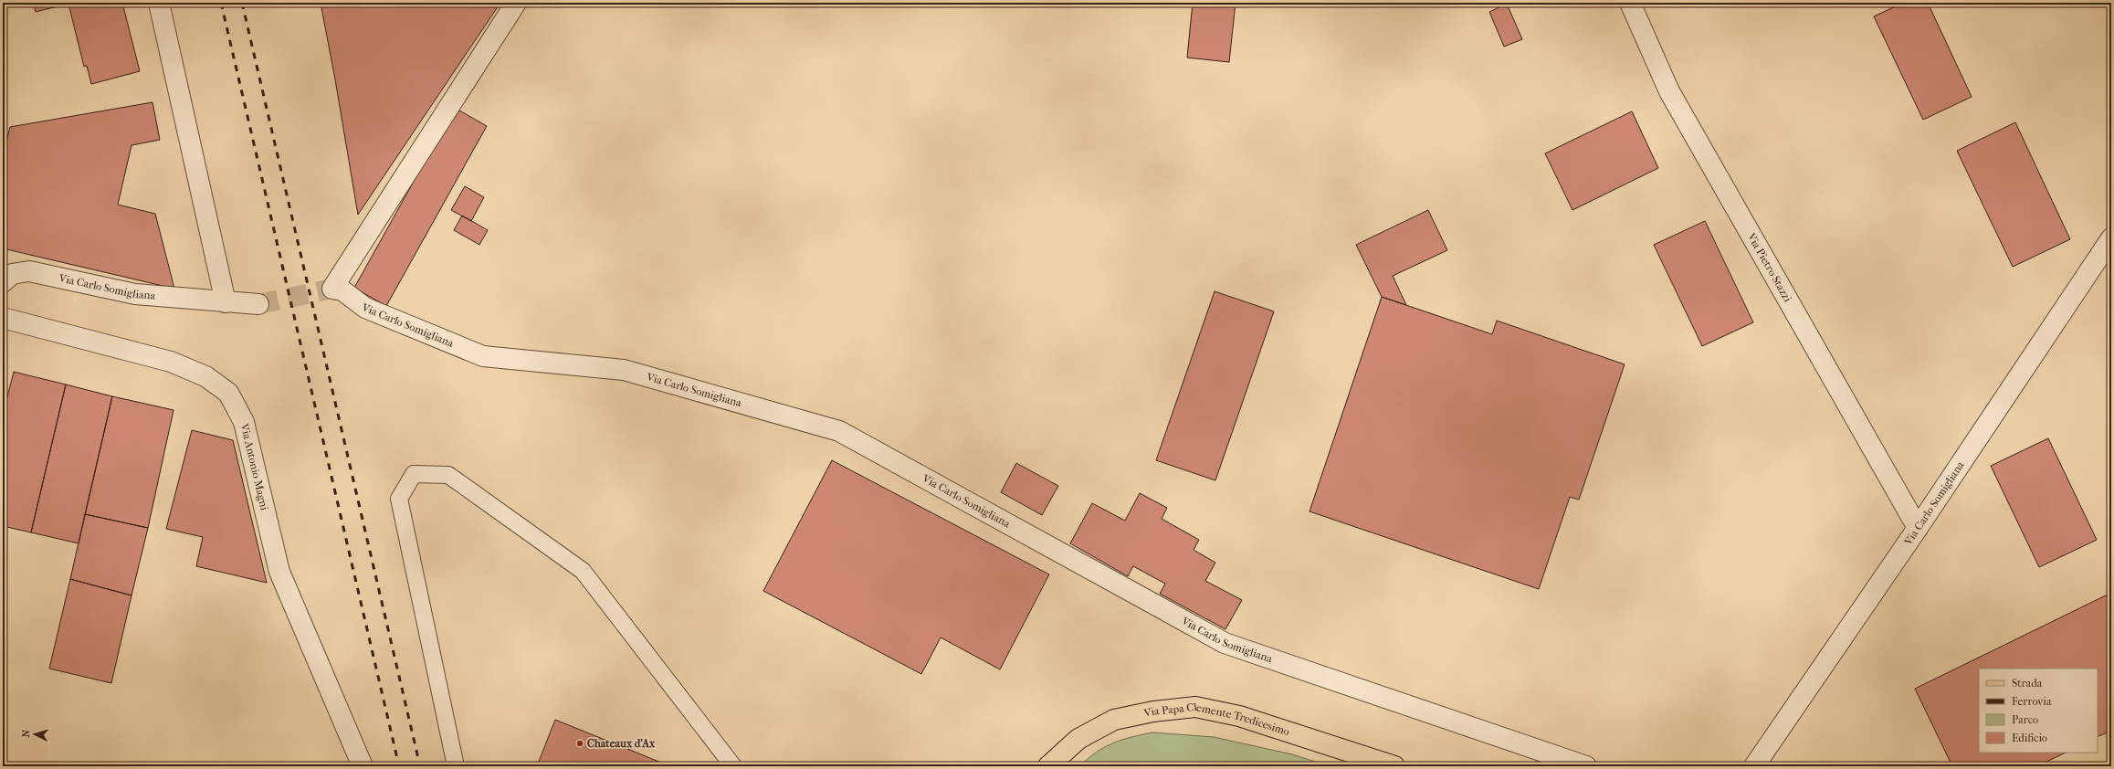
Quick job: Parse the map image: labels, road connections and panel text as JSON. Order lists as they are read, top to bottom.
{
  "streets": {
    "main road": ["Via Papa Clemente Tredicesimo"],
    "street": ["Via Pietro Stazzi", "Via Carlo Somigliana", "Via Antonio Magni"]
  },
  "crossings": [
    ["Via Pietro Stazzi", "Via Carlo Somigliana"]
  ],
  "places": ["Chateaux d'Ax"],
  "legend": [
    "Strada",
    "Ferrovia",
    "Parco",
    "Edificio"
  ],
  "north": "left"
}
